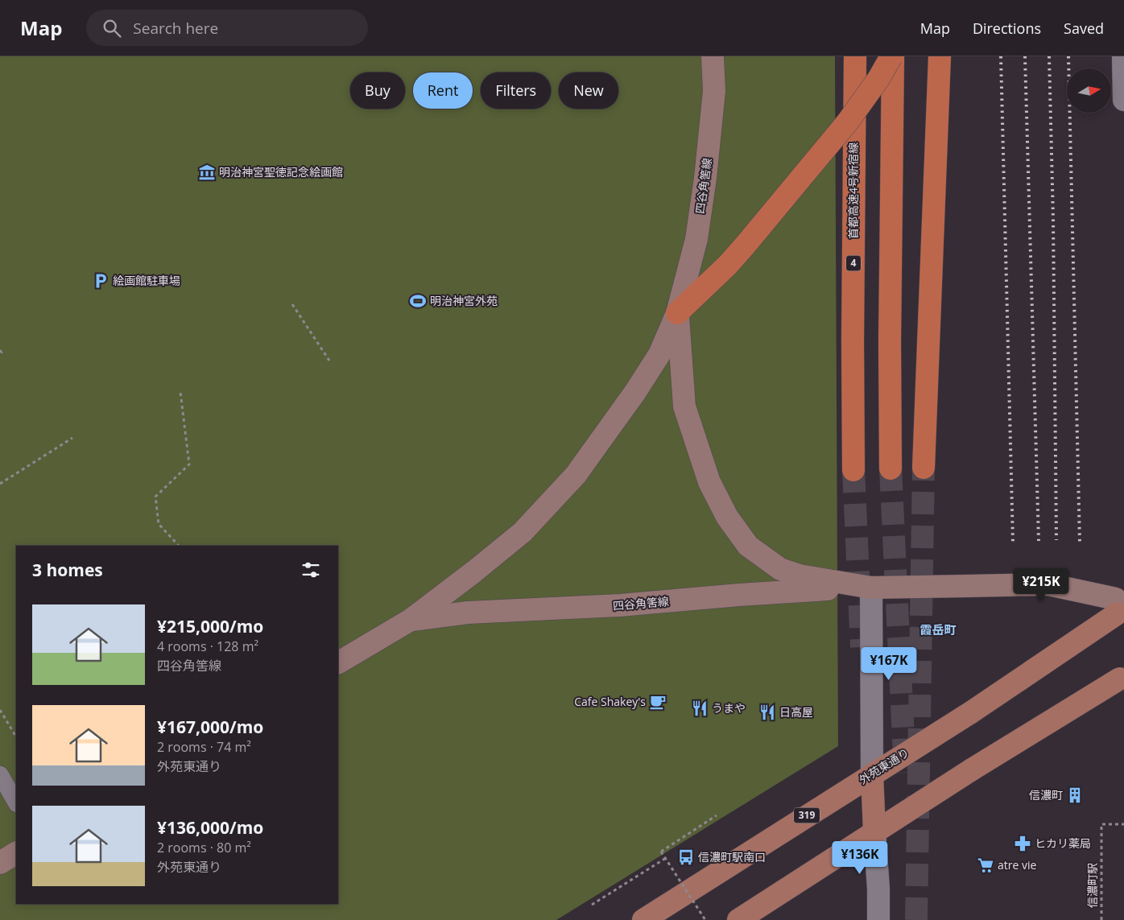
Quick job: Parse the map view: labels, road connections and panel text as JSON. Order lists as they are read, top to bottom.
{
  "streets": {
    "highway": ["首都高速4号新宿線", "4"],
    "main road": ["四谷角筈線", "外苑東通り", "319"],
    "path": ["信濃町駅"]
  },
  "crossings": [
    ["四谷角筈線", "外苑東通り"]
  ],
  "districts": ["霞岳町"],
  "places": {
    "museum": ["明治神宮聖徳記念絵画館"],
    "parking": ["絵画館駐車場"],
    "sports": ["明治神宮外苑"],
    "cafe": ["Cafe Shakey's"],
    "restaurant": ["うまや", "日高屋"],
    "building": ["信濃町"],
    "pharmacy": ["ヒカリ薬局"],
    "bus stop": ["信濃町駅南口"],
    "supermarket": ["atre vie"]
  },
  "north": "right",
  "page": {
    "header": "Map",
    "search": "Search here",
    "nav": ["Map", "Directions", "Saved"],
    "chip": [
      "Buy",
      "Rent",
      "Filters",
      "New"
    ],
    "heading": "3 homes",
    "price": ["¥215K", "¥167K", "¥136K"],
    "list": [
      {
        "name": "¥215,000/mo",
        "note": "4 rooms · 128 m² · 四谷角筈線"
      },
      {
        "name": "¥167,000/mo",
        "note": "2 rooms · 74 m² · 外苑東通り"
      },
      {
        "name": "¥136,000/mo",
        "note": "2 rooms · 80 m² · 外苑東通り"
      }
    ]
  }
}
